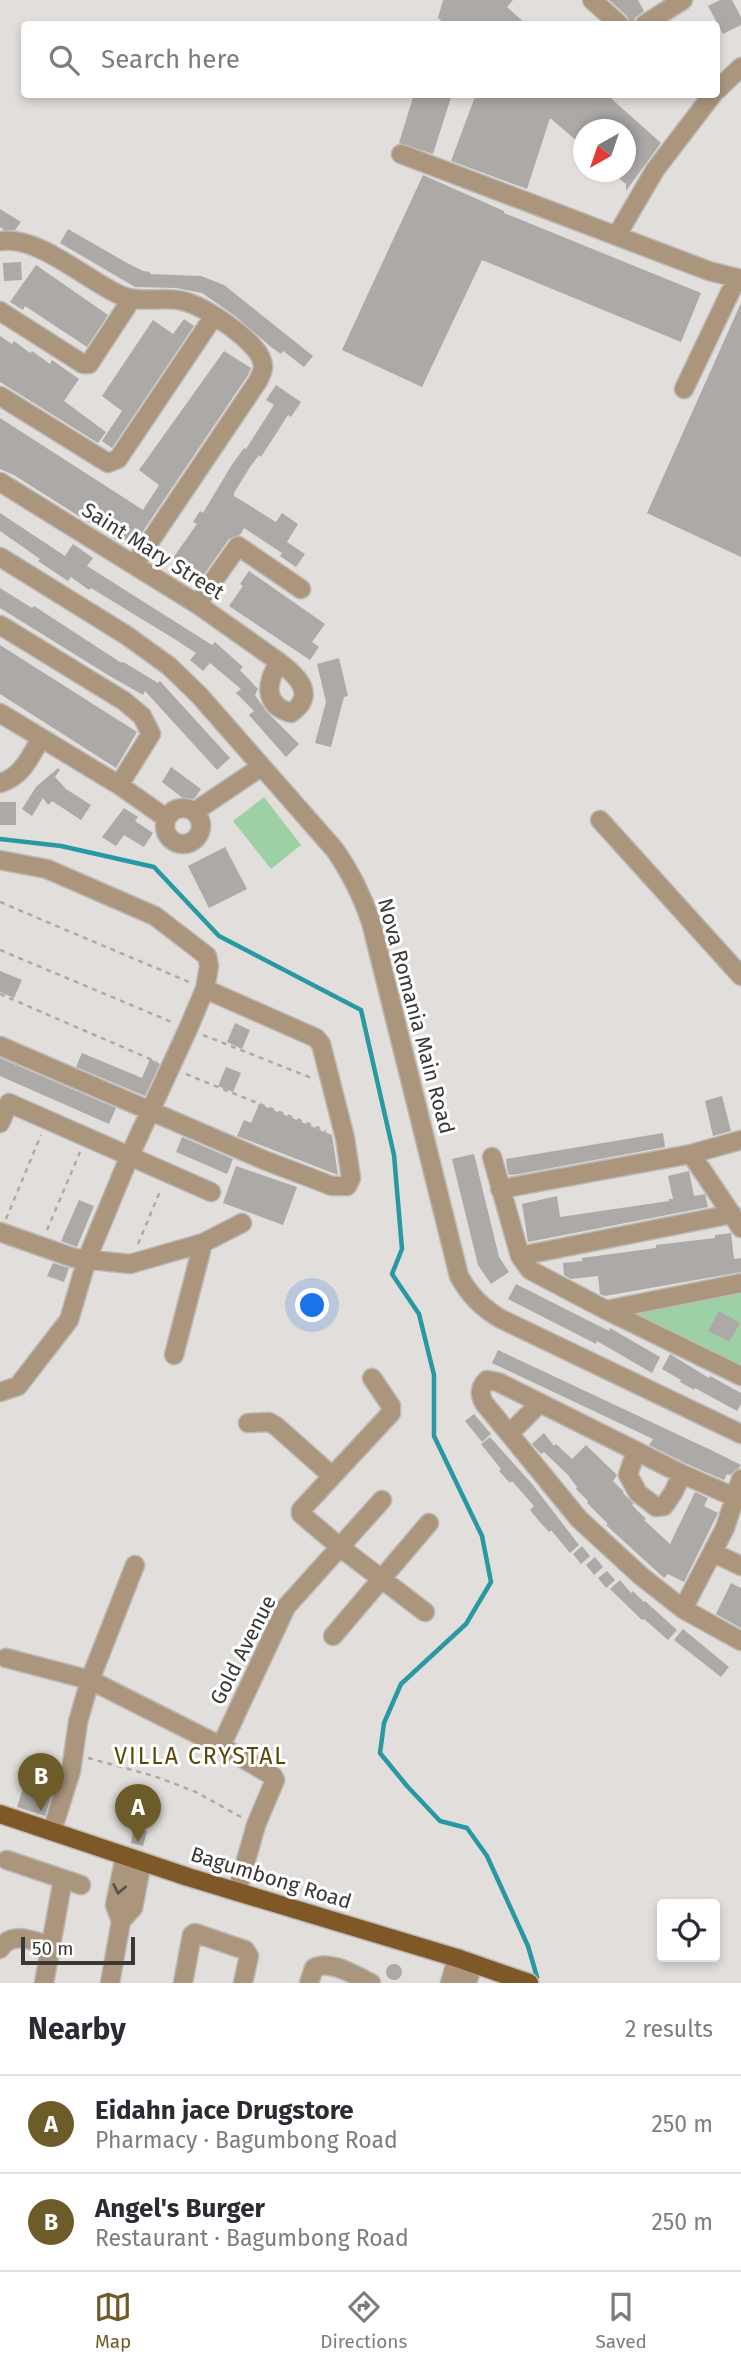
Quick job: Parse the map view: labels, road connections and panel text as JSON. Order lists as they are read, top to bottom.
{
  "streets": {
    "main road": ["Bagumbong Road"],
    "street": ["Saint Mary Street", "Nova Romania Main Road", "Gold Avenue"]
  },
  "districts": ["VILLA CRYSTAL"],
  "scale_bar": "50 m",
  "north": "bottom left",
  "page": {
    "search": "Search here",
    "pins": ["B", "A"],
    "scale": "50 m",
    "heading": ["Nearby", "2 results"],
    "list": [
      {
        "mark": "A",
        "name": "Eidahn jace Drugstore",
        "note": "Pharmacy · Bagumbong Road",
        "value": "250 m"
      },
      {
        "mark": "B",
        "name": "Angel's Burger",
        "note": "Restaurant · Bagumbong Road",
        "value": "250 m"
      }
    ],
    "nav": ["Map", "Directions", "Saved"]
  }
}
